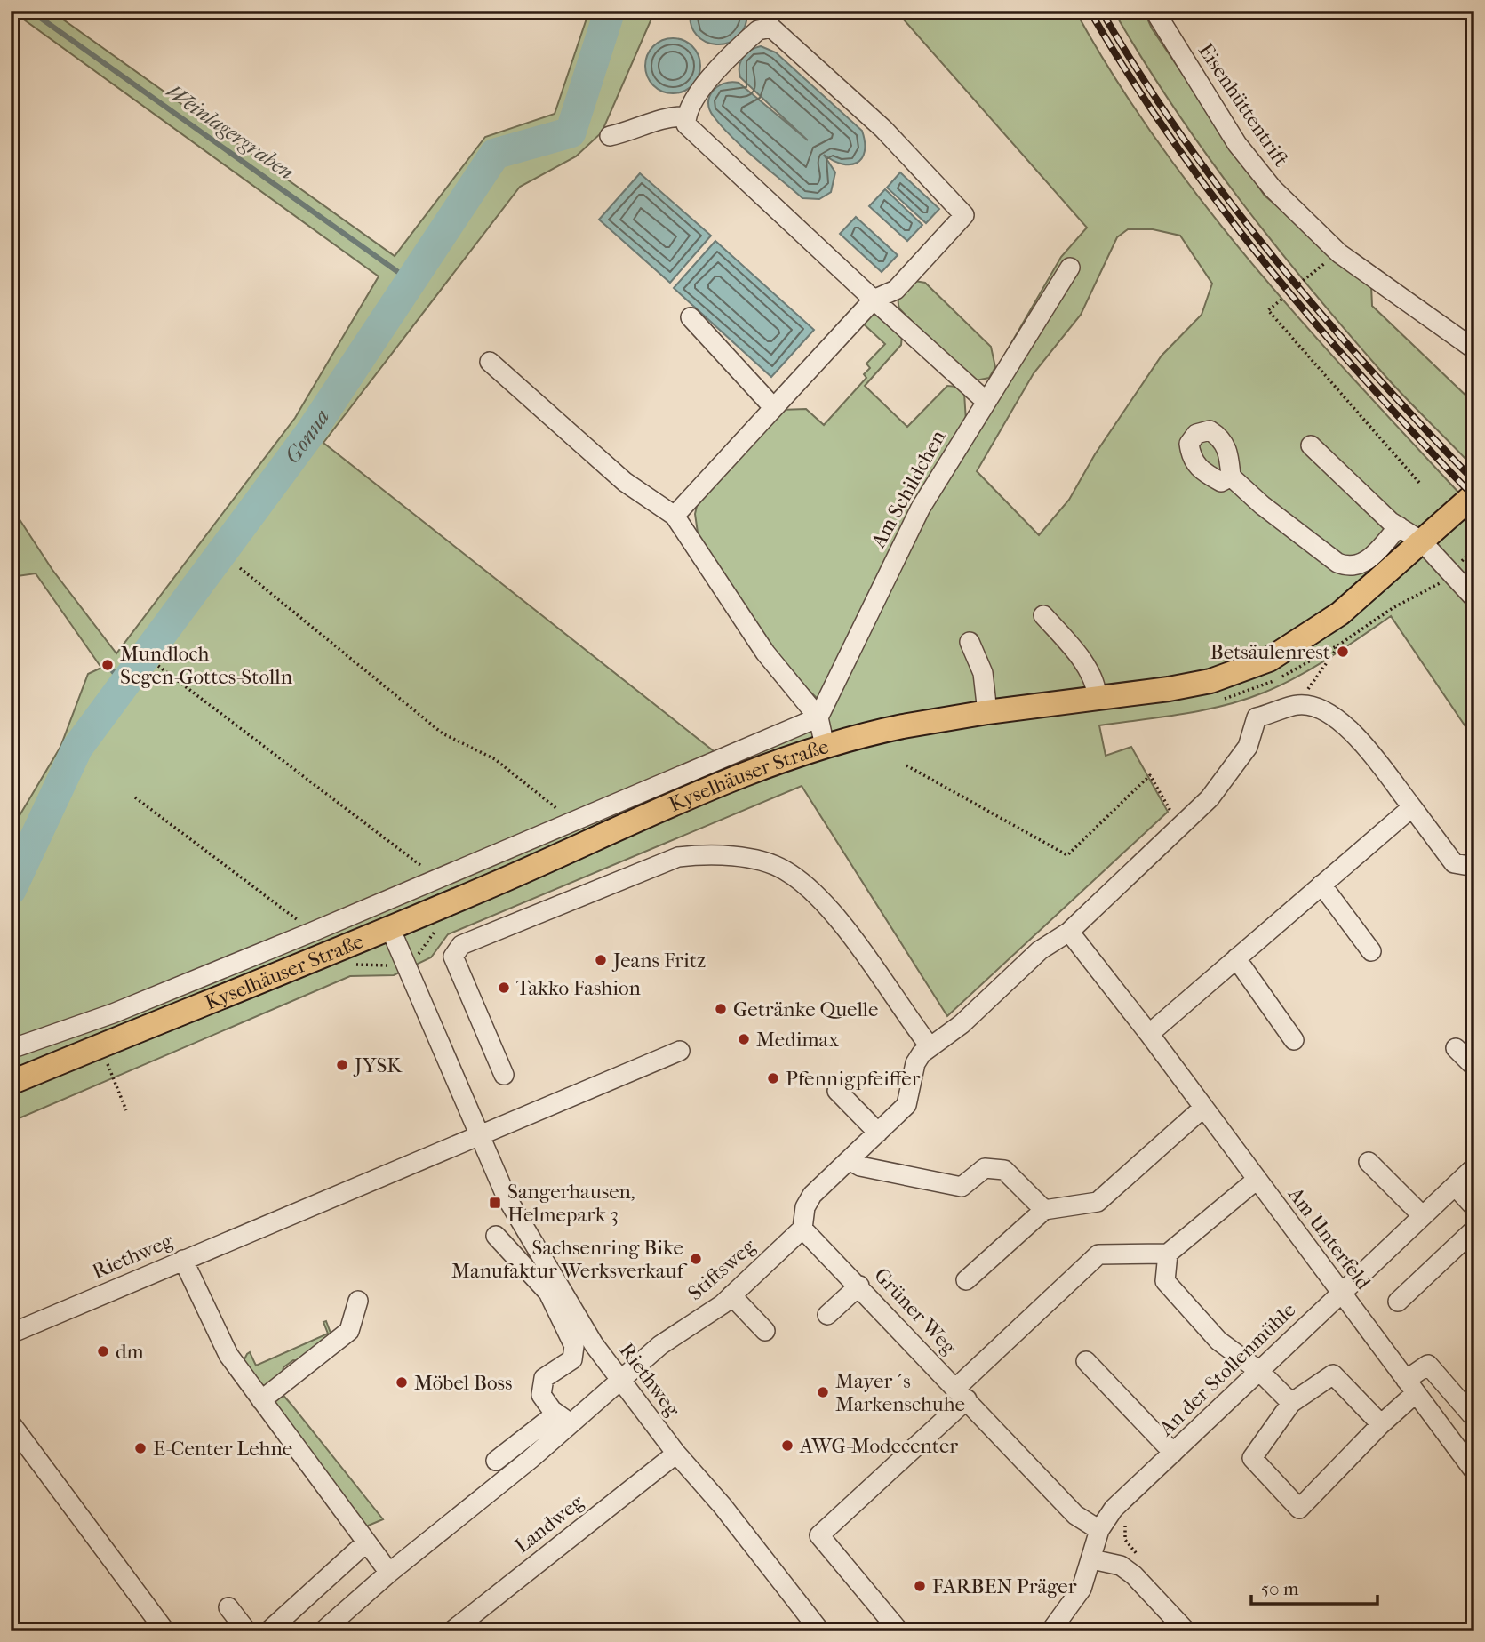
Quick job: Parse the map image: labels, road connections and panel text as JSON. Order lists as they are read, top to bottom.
{
  "streets": {
    "main road": ["Kyselhäuser Straße"],
    "street": [
      "Eisenhüttentrift",
      "Am Schildchen",
      "Am Unterfeld",
      "Riethweg",
      "Stiftsweg",
      "Grüner Weg",
      "An der Stollenmühle",
      "Landweg"
    ]
  },
  "crossings": [
    ["Kyselhäuser Straße", "Riethweg"],
    ["Am Unterfeld", "An der Stollenmühle"],
    ["Riethweg", "Stiftsweg"],
    ["Riethweg", "Landweg"],
    ["Stiftsweg", "Grüner Weg"],
    ["Grüner Weg", "An der Stollenmühle"]
  ],
  "water": ["Weinlagergraben", "Gonna"],
  "places": {
    "other": [
      "Betsäulenrest",
      "Mundloch Segen-Gottes-Stolln",
      "Jeans Fritz",
      "Takko Fashion",
      "Getränke Quelle",
      "Medimax",
      "JYSK",
      "Pfennigpfeiffer",
      "Sachsenring Bike Manufaktur Werksverkauf",
      "dm",
      "Möbel Boss",
      "Mayer´s Markenschuhe",
      "AWG-Modecenter",
      "E-Center Lehne",
      "FARBEN Präger"
    ],
    "transit": ["Sangerhausen, Helmepark 3"]
  },
  "scale_bar": "50 m"
}
